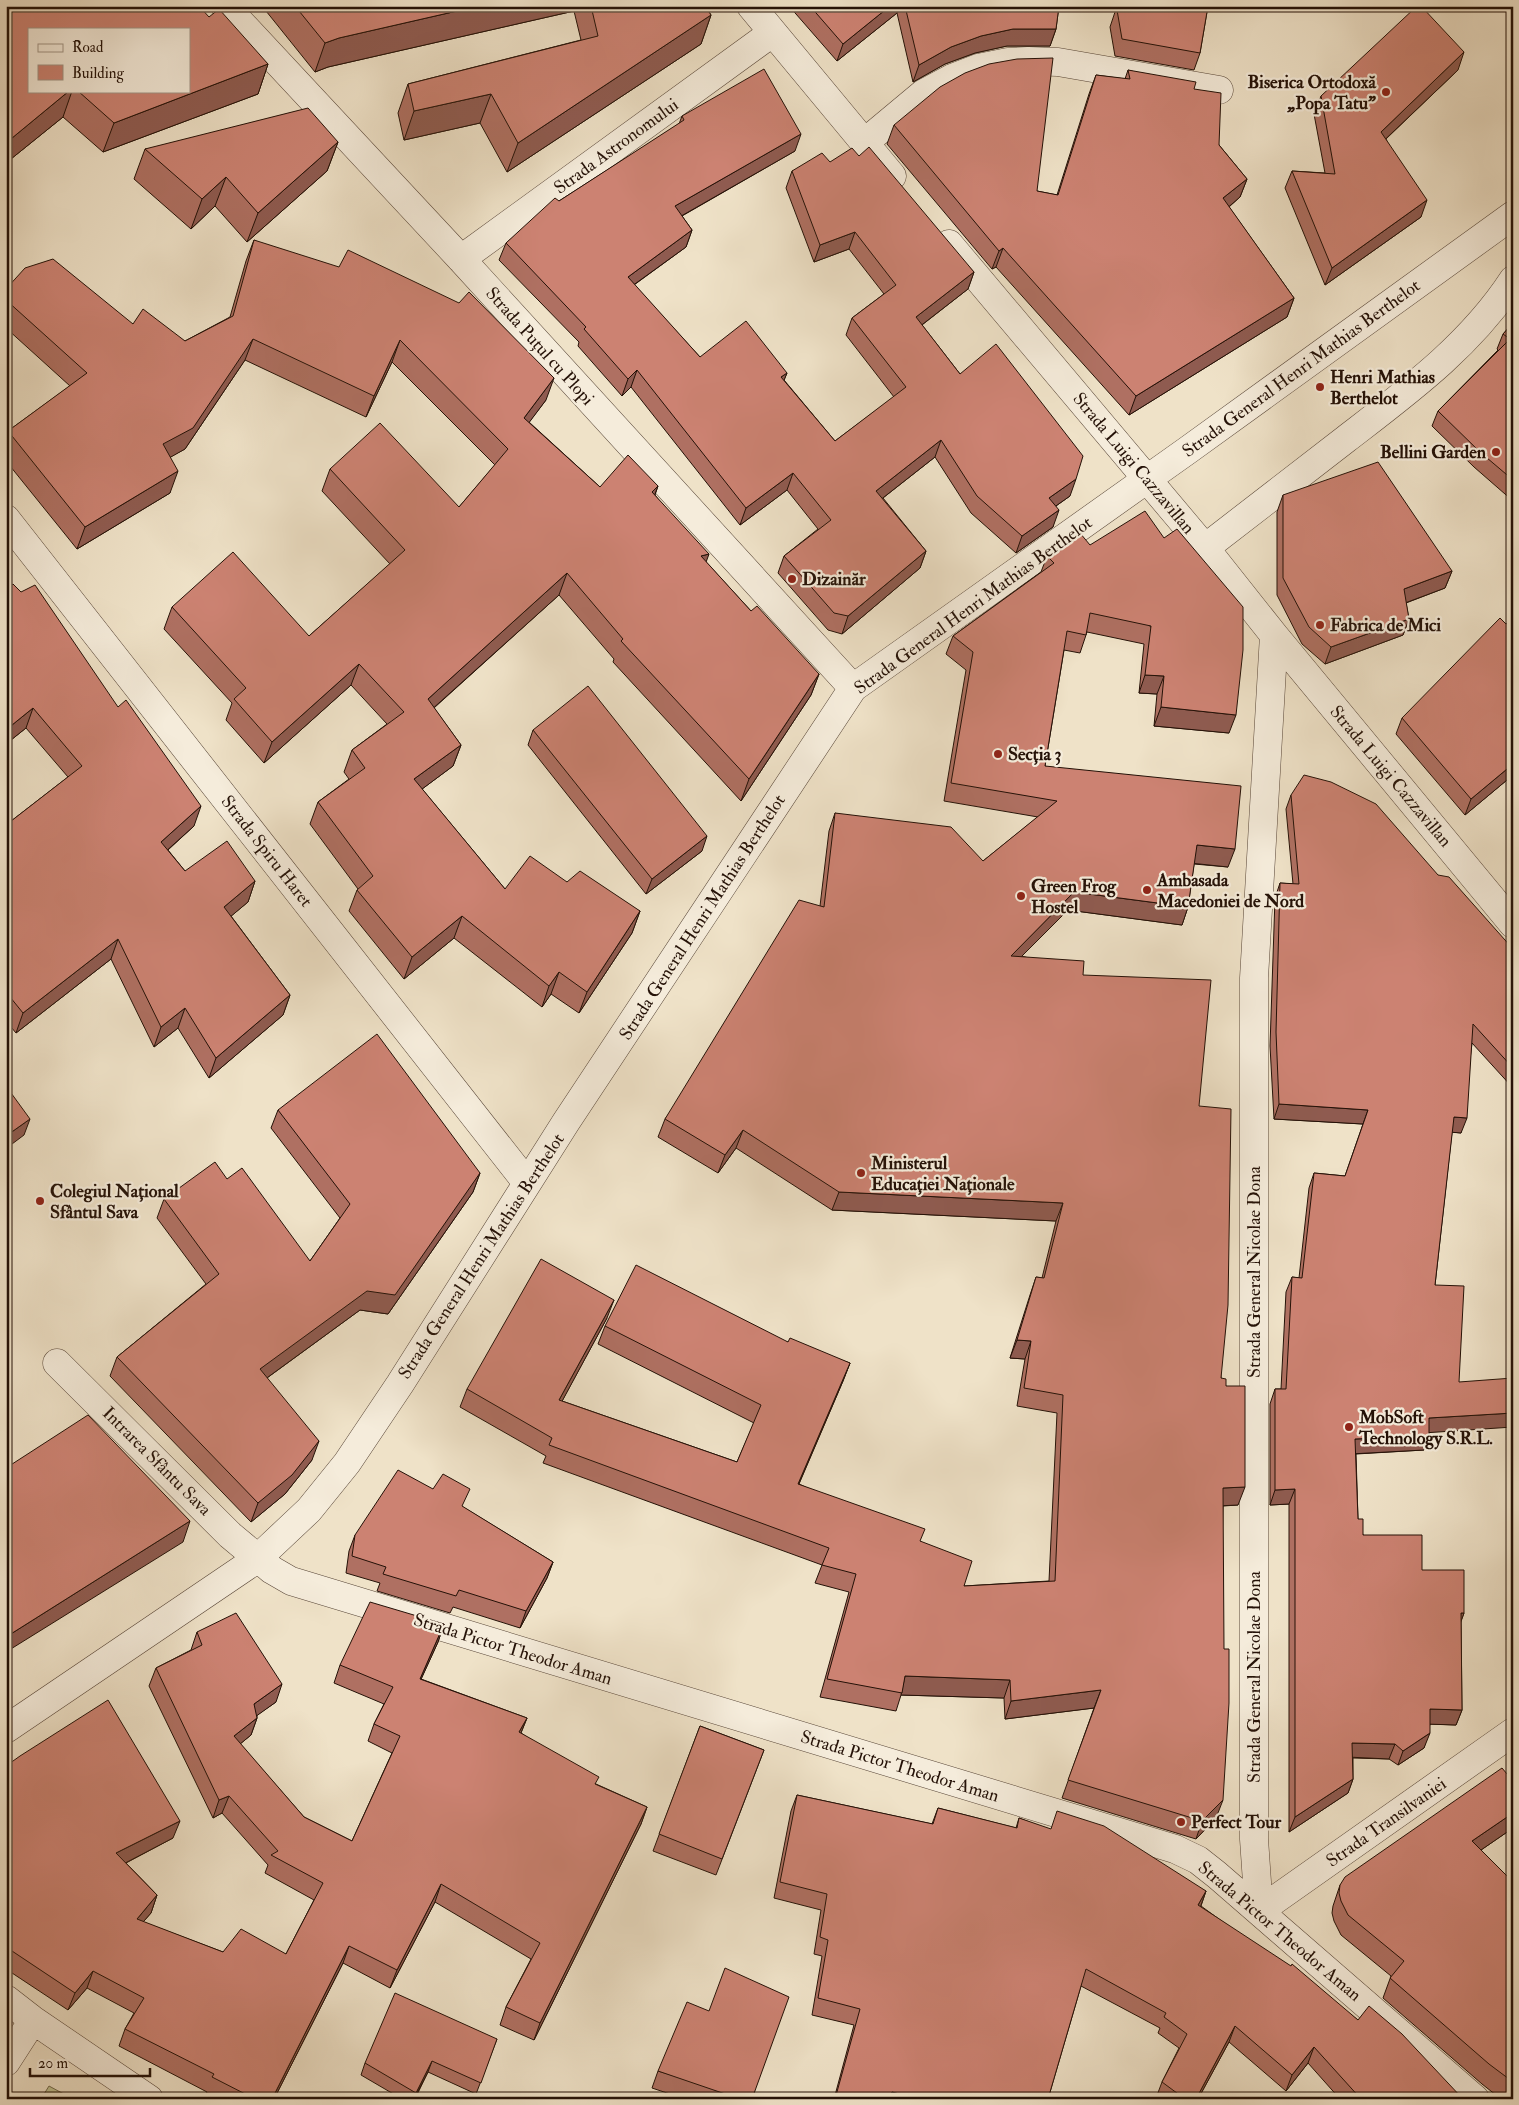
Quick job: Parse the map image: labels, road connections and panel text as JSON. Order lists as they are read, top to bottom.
{
  "streets": {
    "street": [
      "Strada Astronomului",
      "Strada Puțul cu Plopi",
      "Strada General Henri Mathias Berthelot",
      "Strada Luigi Cazzavillan",
      "Strada Spiru Haret",
      "Strada General Nicolae Dona",
      "Intrarea Sfântu Sava",
      "Strada Pictor Theodor Aman",
      "Strada Transilvaniei"
    ]
  },
  "crossings": [
    ["Strada Astronomului", "Strada Puțul cu Plopi"],
    ["Strada Puțul cu Plopi", "Strada General Henri Mathias Berthelot"],
    ["Strada General Henri Mathias Berthelot", "Strada Luigi Cazzavillan"],
    ["Strada General Henri Mathias Berthelot", "Strada Spiru Haret"],
    ["Strada General Henri Mathias Berthelot", "Intrarea Sfântu Sava"],
    ["Strada General Henri Mathias Berthelot", "Strada Pictor Theodor Aman"],
    ["Strada Luigi Cazzavillan", "Strada General Nicolae Dona"],
    ["Strada General Nicolae Dona", "Strada Pictor Theodor Aman"],
    ["Strada General Nicolae Dona", "Strada Transilvaniei"],
    ["Intrarea Sfântu Sava", "Strada Pictor Theodor Aman"],
    ["Strada Pictor Theodor Aman", "Strada Transilvaniei"]
  ],
  "places": [
    "Biserica Ortodoxă „Popa Tatu”",
    "Henri Mathias Berthelot",
    "Bellini Garden",
    "Dizainăr",
    "Fabrica de Mici",
    "Secția 3",
    "Ambasada Macedoniei de Nord",
    "Green Frog Hostel",
    "Ministerul Educației Naționale",
    "Colegiul Național Sfântul Sava",
    "MobSoft Technology S.R.L.",
    "Perfect Tour"
  ],
  "legend": ["Road", "Building"],
  "scale_bar": "20 m"
}
